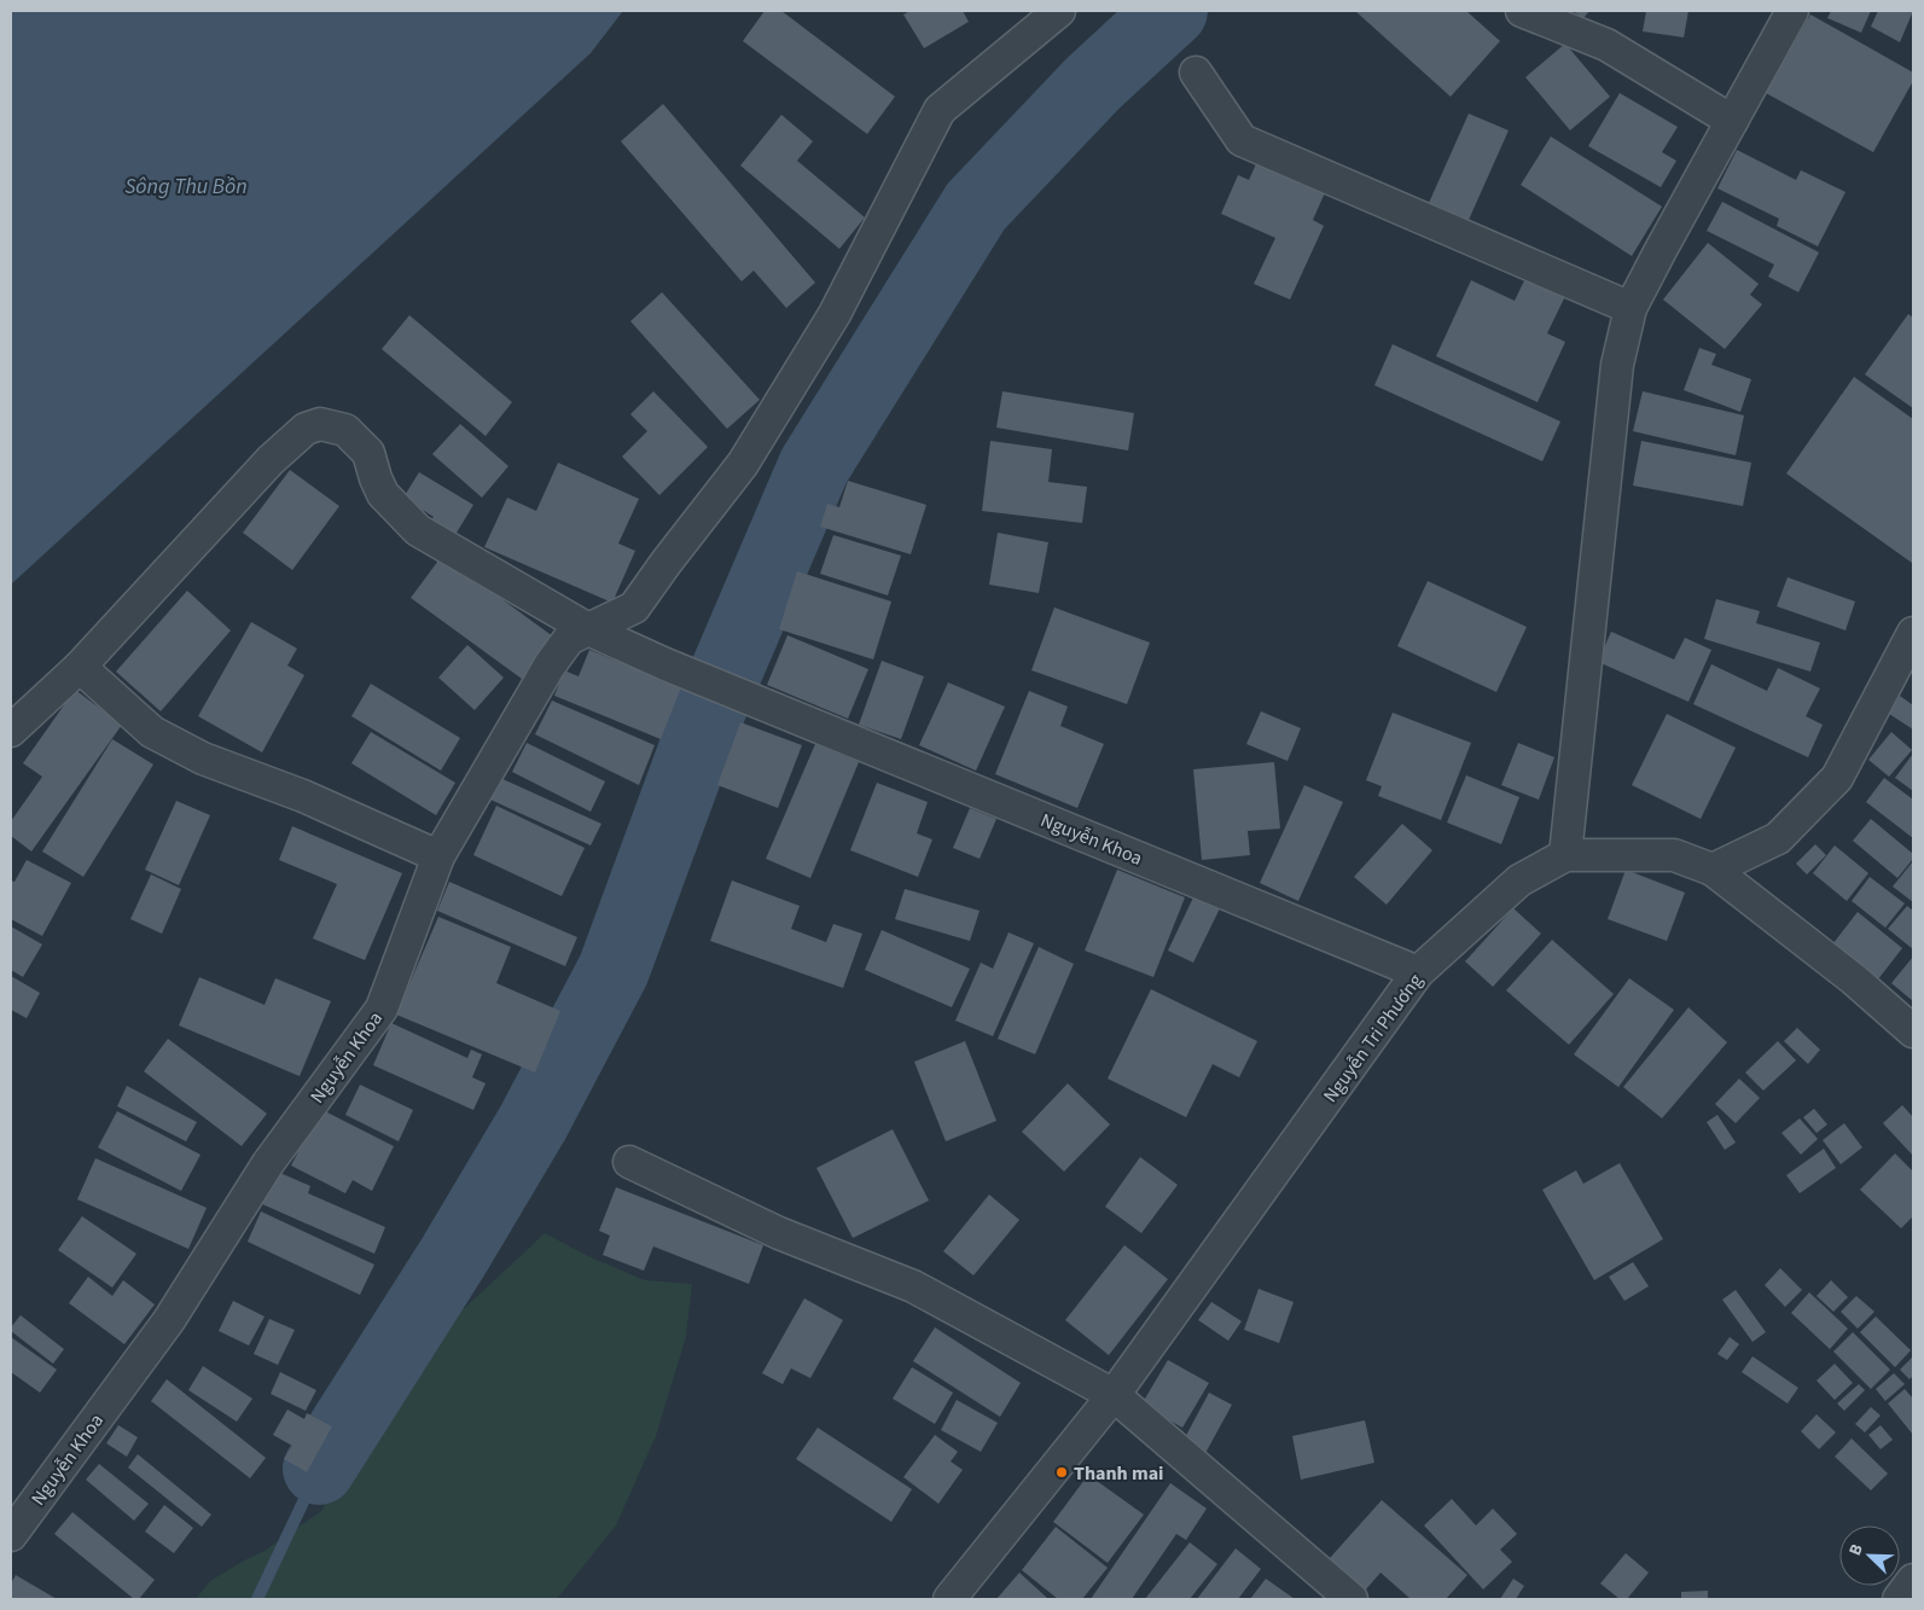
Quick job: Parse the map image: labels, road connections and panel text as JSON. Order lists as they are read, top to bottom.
{
  "streets": {
    "street": ["Nguyễn Khoa", "Nguyễn Tri Phương"]
  },
  "crossings": [
    ["Nguyễn Khoa", "Nguyễn Tri Phương"]
  ],
  "water": ["Sông Thu Bồn"],
  "places": ["Thanh mai"],
  "north": "top left"
}
